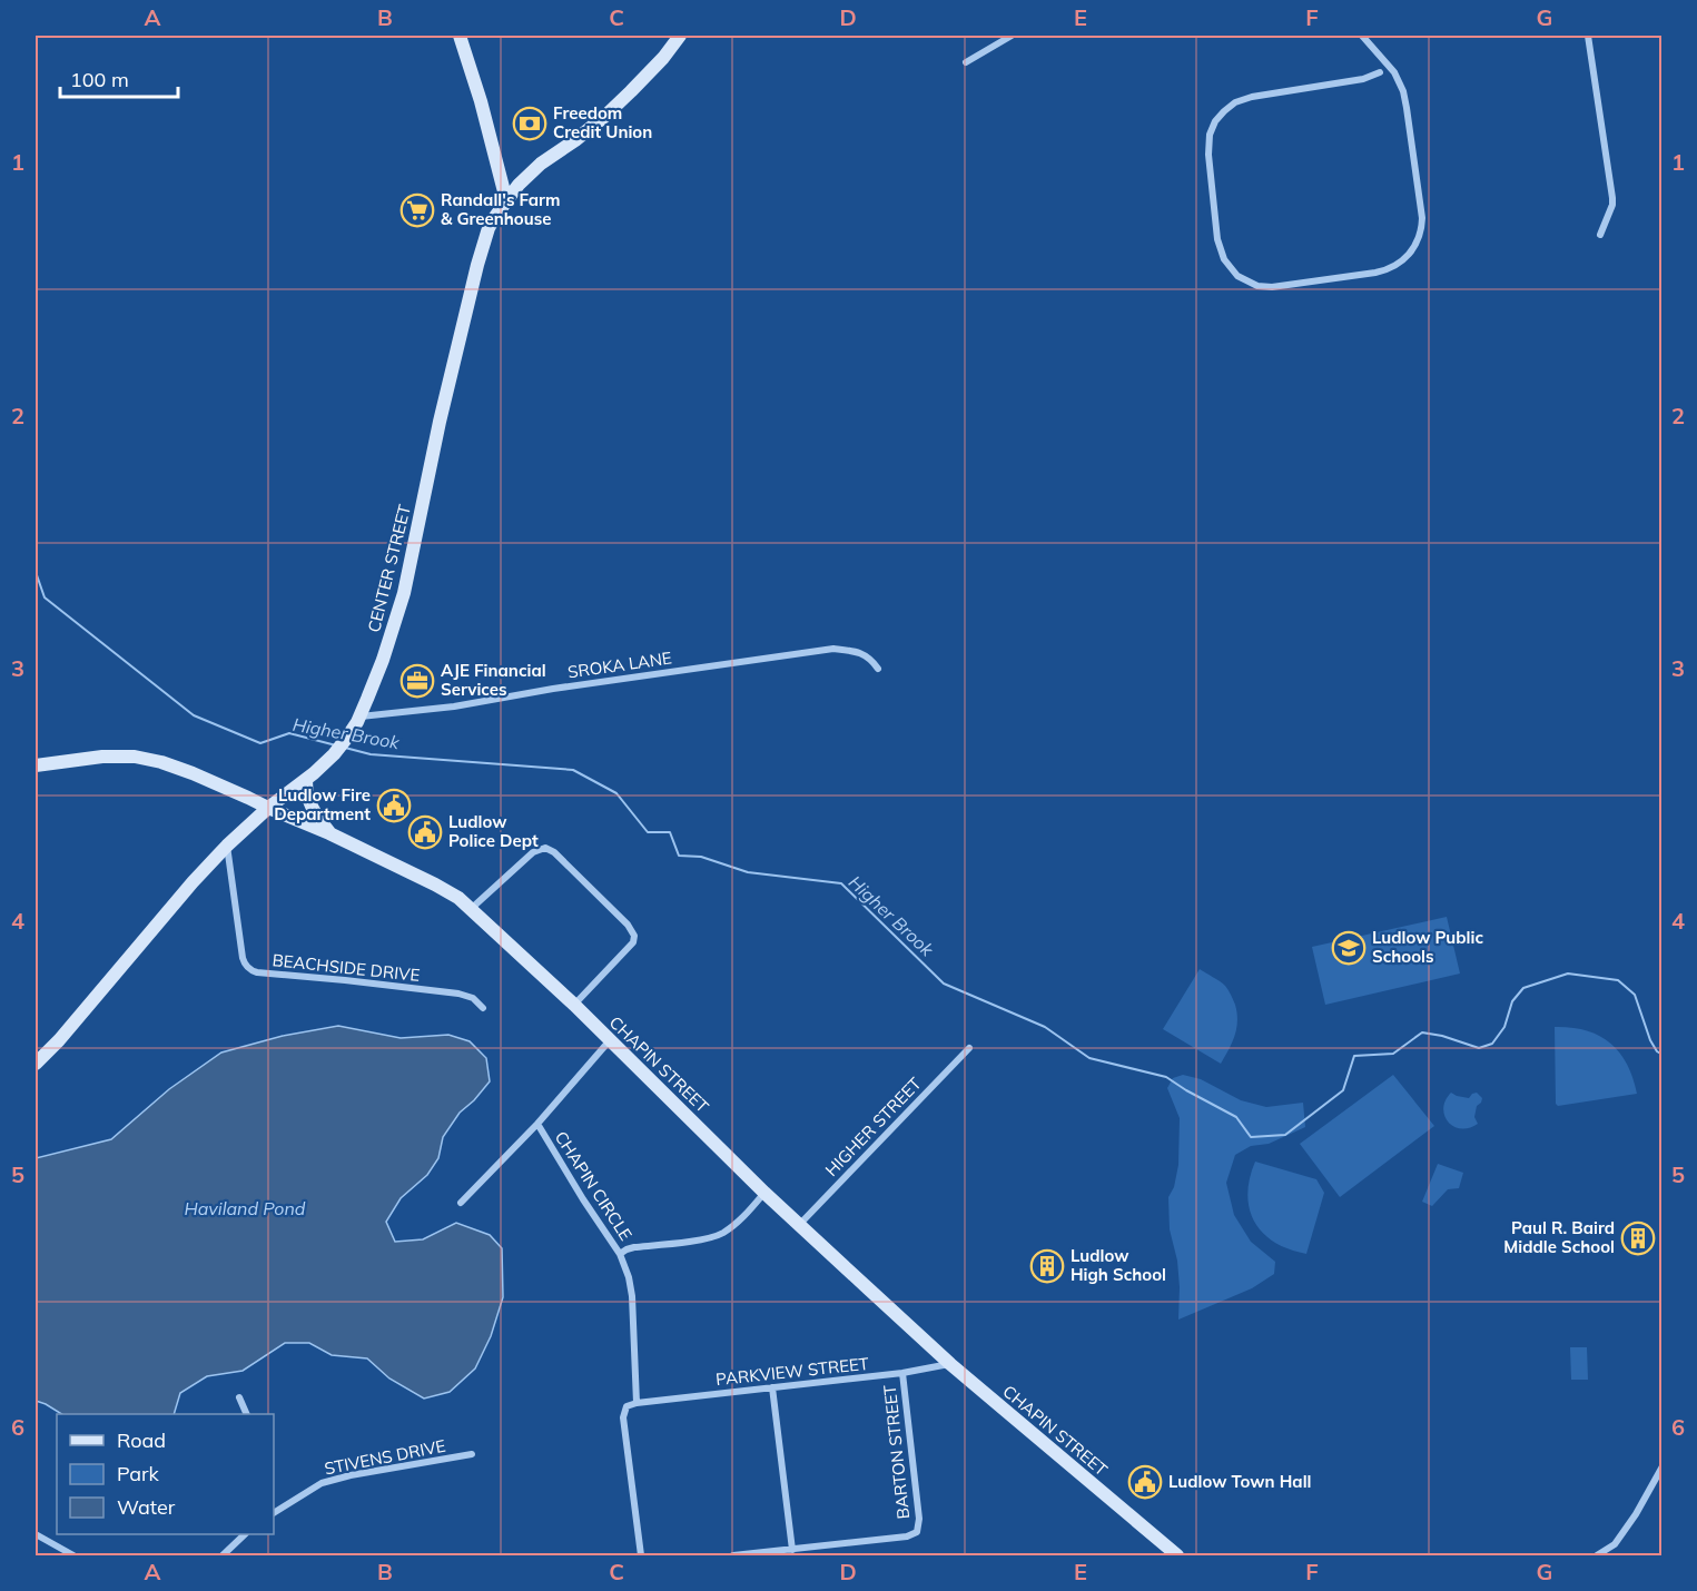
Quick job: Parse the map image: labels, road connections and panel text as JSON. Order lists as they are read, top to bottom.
{
  "streets": {
    "main road": ["CENTER STREET", "CHAPIN STREET"],
    "street": [
      "SROKA LANE",
      "BEACHSIDE DRIVE",
      "HIGHER STREET",
      "CHAPIN CIRCLE",
      "PARKVIEW STREET",
      "BARTON STREET",
      "STIVENS DRIVE"
    ]
  },
  "crossings": [
    ["CENTER STREET", "SROKA LANE"],
    ["CENTER STREET", "BEACHSIDE DRIVE"],
    ["CENTER STREET", "CHAPIN STREET"],
    ["CHAPIN STREET", "HIGHER STREET"],
    ["CHAPIN STREET", "CHAPIN CIRCLE"],
    ["CHAPIN STREET", "PARKVIEW STREET"],
    ["PARKVIEW STREET", "BARTON STREET"]
  ],
  "water": ["Higher Brook", "Haviland Pond"],
  "places": {
    "bank": ["Freedom Credit Union"],
    "supermarket": ["Randall's Farm & Greenhouse"],
    "office": ["AJE Financial Services"],
    "public building": ["Ludlow Fire Department", "Ludlow Police Dept", "Ludlow Town Hall"],
    "school or university": ["Ludlow Public Schools"],
    "building": ["Paul R. Baird Middle School", "Ludlow High School"]
  },
  "legend": ["Road", "Park", "Water"],
  "scale_bar": "100 m",
  "grid": {
    "columns": [
      "A",
      "B",
      "C",
      "D",
      "E",
      "F",
      "G"
    ],
    "rows": [
      "1",
      "2",
      "3",
      "4",
      "5",
      "6"
    ]
  }
}
